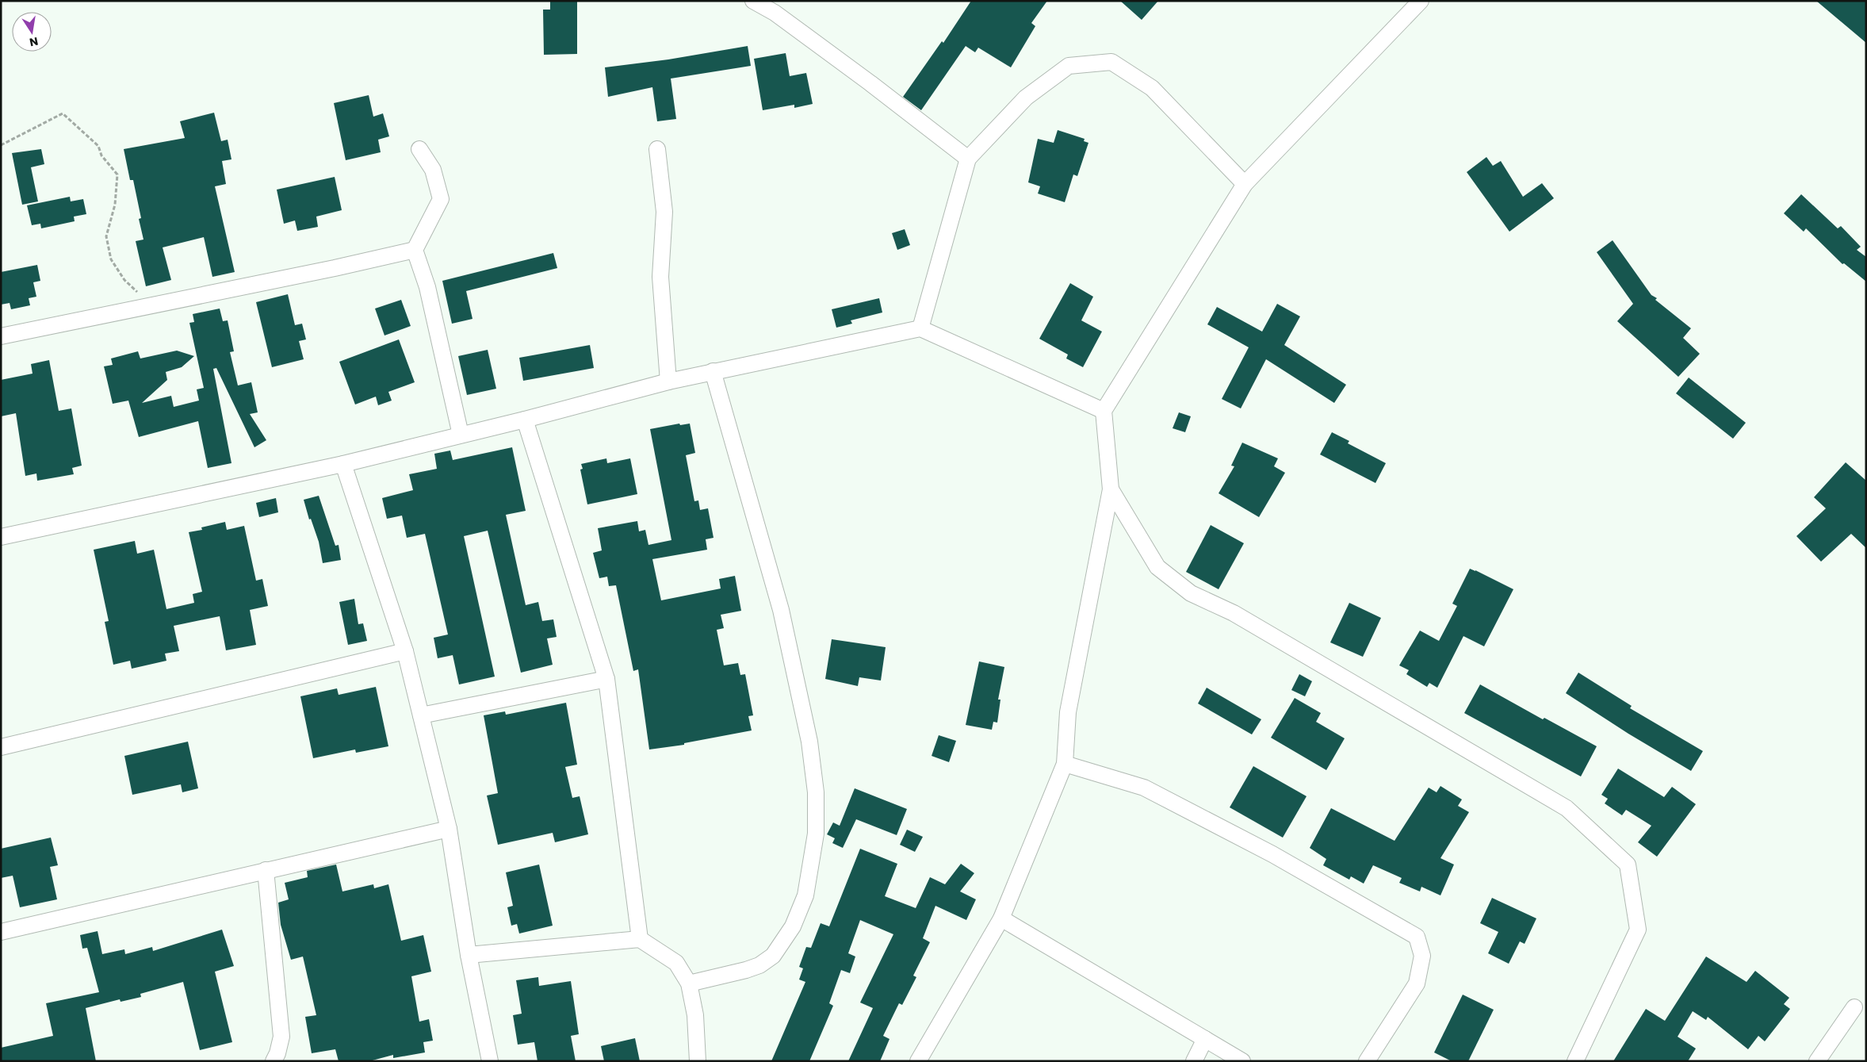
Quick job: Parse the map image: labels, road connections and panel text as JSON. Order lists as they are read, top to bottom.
{
  "north": "bottom"
}
